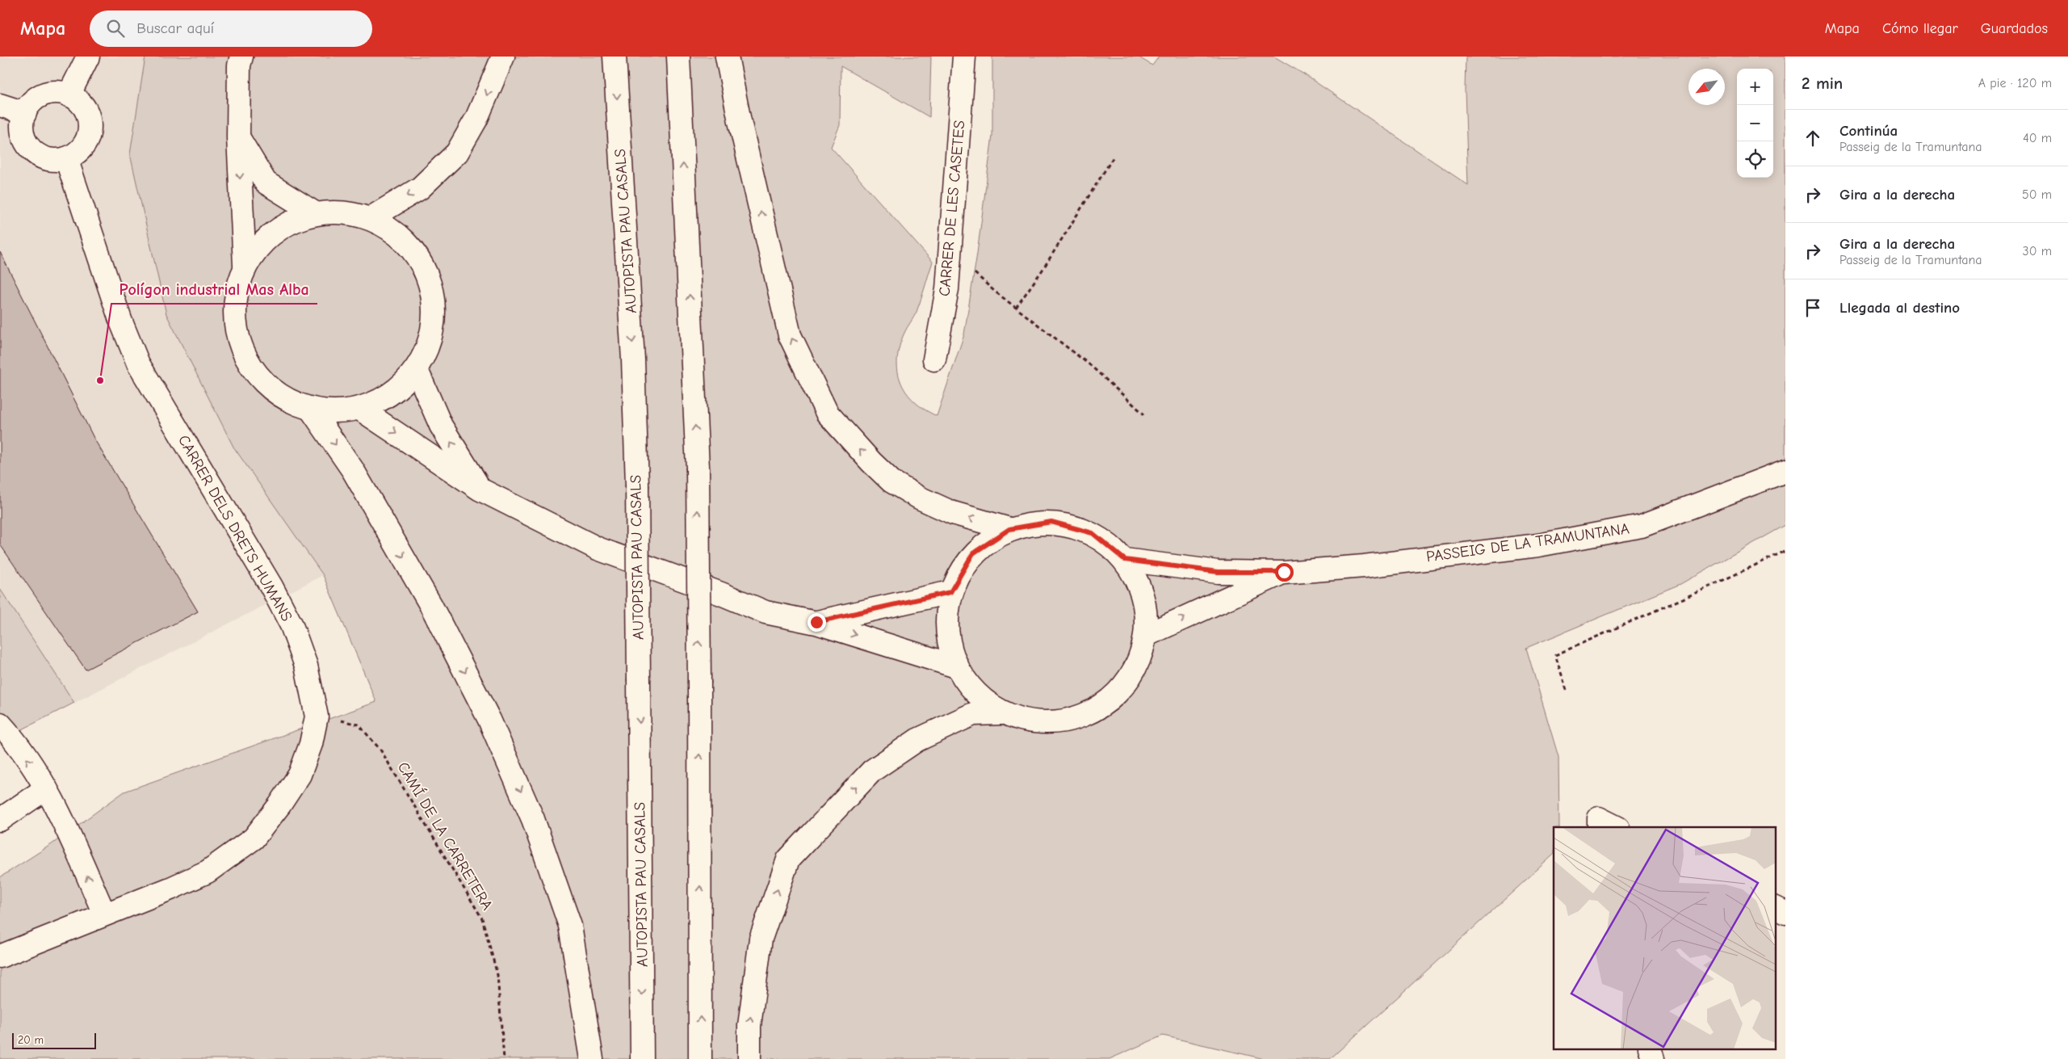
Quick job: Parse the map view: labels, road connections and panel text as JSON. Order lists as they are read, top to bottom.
{
  "streets": {
    "main road": [
      "CARRER DE LES CASETES",
      "AUTOPISTA PAU CASALS",
      "CARRER DELS DRETS HUMANS",
      "PASSEIG DE LA TRAMUNTANA"
    ],
    "path": ["CAMÍ DE LA CARRETERA"]
  },
  "crossings": [
    ["CARRER DELS DRETS HUMANS", "CAMÍ DE LA CARRETERA"]
  ],
  "places": ["Polígon industrial Mas Alba"],
  "scale_bar": "20 m",
  "north": "bottom left",
  "page": {
    "header": "Mapa",
    "search": "Buscar aquí",
    "nav": ["Mapa", "Cómo llegar", "Guardados"],
    "heading": ["2 min", "A pie · 120 m"],
    "map_buttons": ["+", "−"],
    "list": [
      ["Continúa", "Passeig de la Tramuntana", "40 m"],
      ["Gira a la derecha", "50 m"],
      ["Gira a la derecha", "Passeig de la Tramuntana", "30 m"],
      "Llegada al destino"
    ],
    "scale": "20 m"
  }
}
